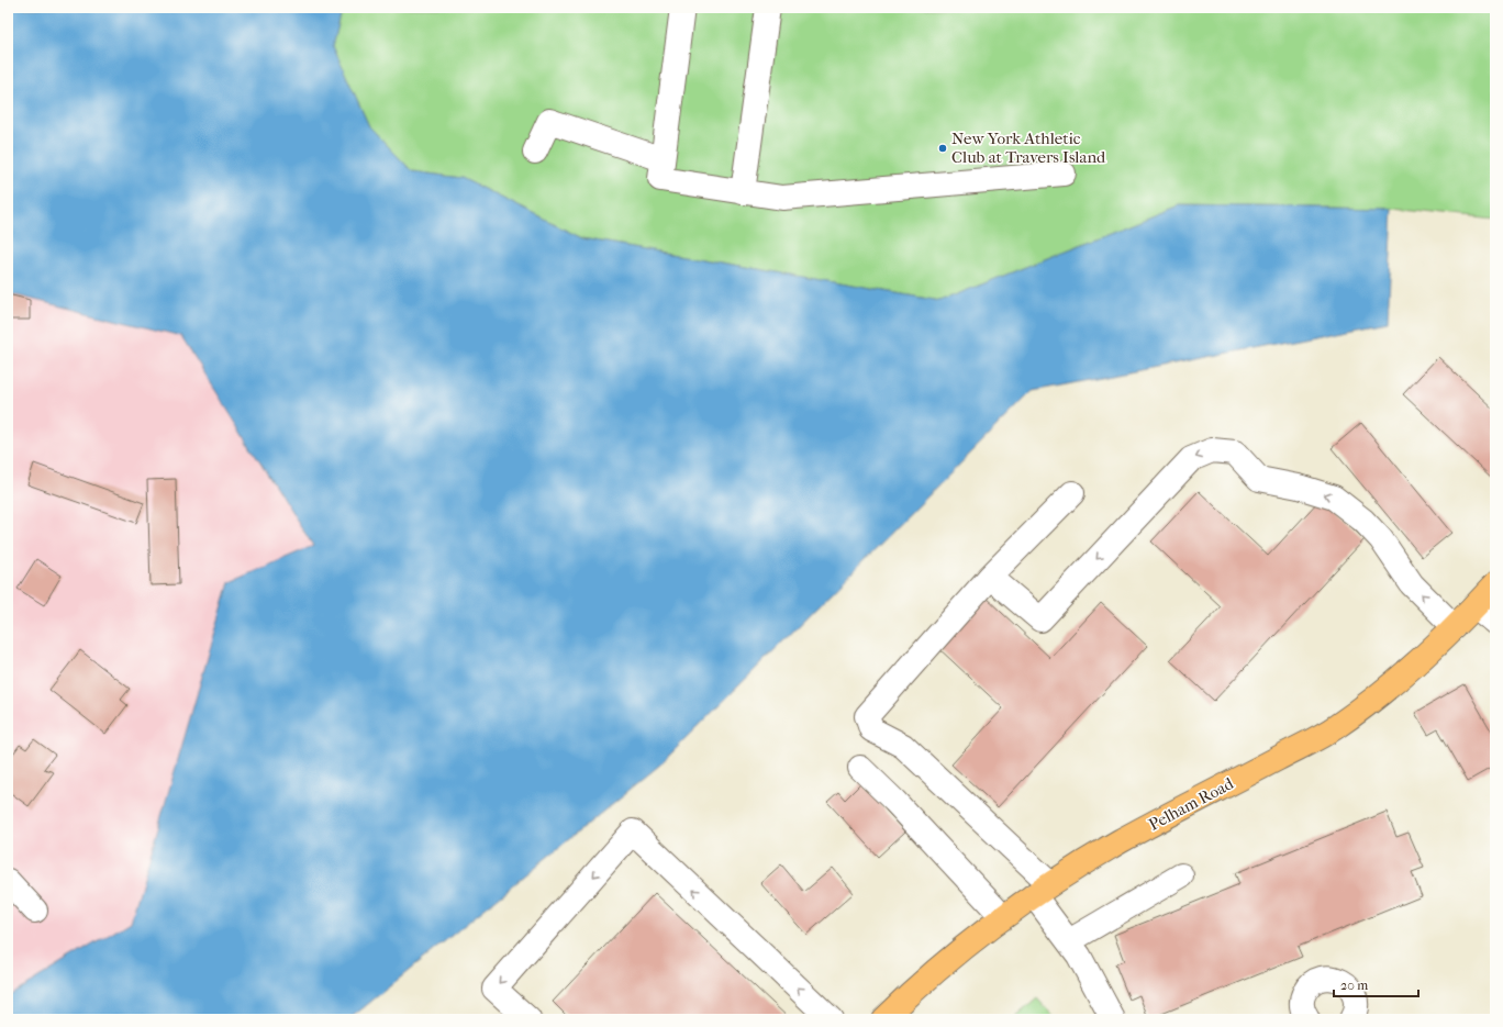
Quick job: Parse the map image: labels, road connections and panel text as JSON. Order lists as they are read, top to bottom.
{
  "streets": {
    "main road": ["Pelham Road"]
  },
  "places": ["New York Athletic Club at Travers Island"],
  "scale_bar": "20 m"
}
